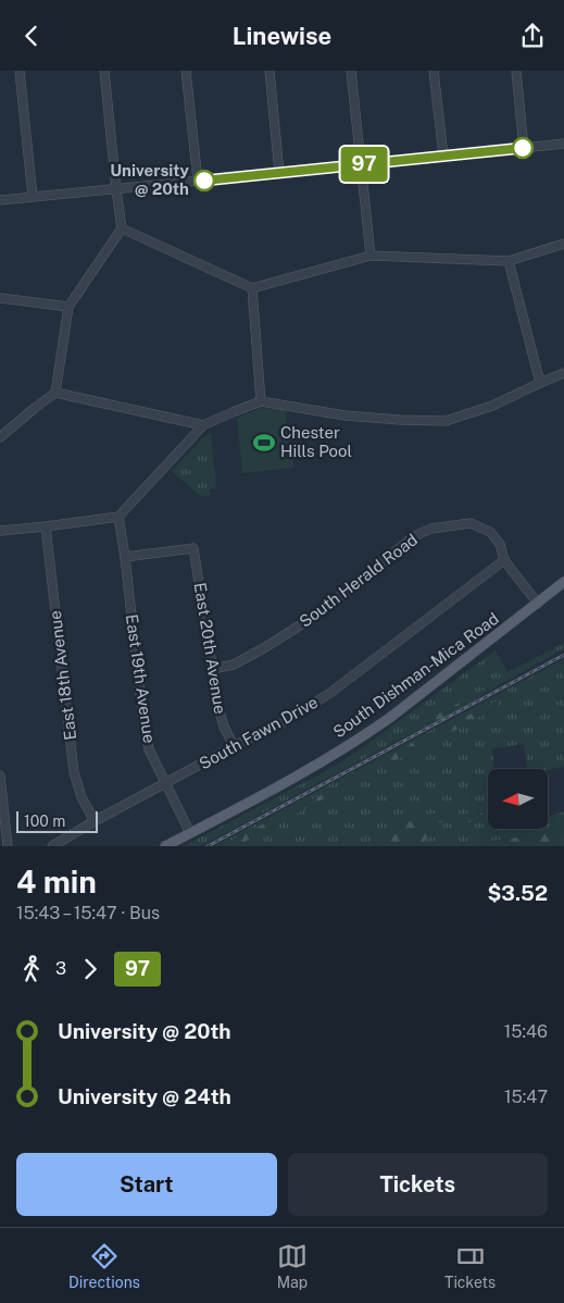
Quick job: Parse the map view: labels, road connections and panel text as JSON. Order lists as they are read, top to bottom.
{
  "streets": {
    "main road": ["South Dishman-Mica Road"],
    "street": [
      "South Herald Road",
      "East 20th Avenue",
      "East 18th Avenue",
      "East 19th Avenue",
      "South Fawn Drive"
    ]
  },
  "crossings": [
    ["South Herald Road", "East 20th Avenue"],
    ["South Herald Road", "South Dishman-Mica Road"],
    ["South Herald Road", "South Fawn Drive"],
    ["East 20th Avenue", "East 19th Avenue"],
    ["East 20th Avenue", "South Fawn Drive"],
    ["East 18th Avenue", "South Fawn Drive"],
    ["South Dishman-Mica Road", "East 19th Avenue"],
    ["East 19th Avenue", "South Fawn Drive"]
  ],
  "places": {
    "other": ["University @ 20th"],
    "sports": ["Chester Hills Pool"]
  },
  "lines": ["bus line 97"],
  "scale_bar": "100 m",
  "north": "left",
  "page": {
    "header": "Linewise",
    "on_map": "97",
    "scale": "100 m",
    "heading": ["4 min", "15:43 – 15:47 · Bus", "$3.52"],
    "legs": ["3", "97"],
    "list": [
      {
        "name": "University @ 20th",
        "value": "15:46"
      },
      {
        "name": "University @ 24th",
        "value": "15:47"
      }
    ],
    "buttons": ["Start", "Tickets"],
    "tabs": ["Directions", "Map", "Tickets"]
  }
}
